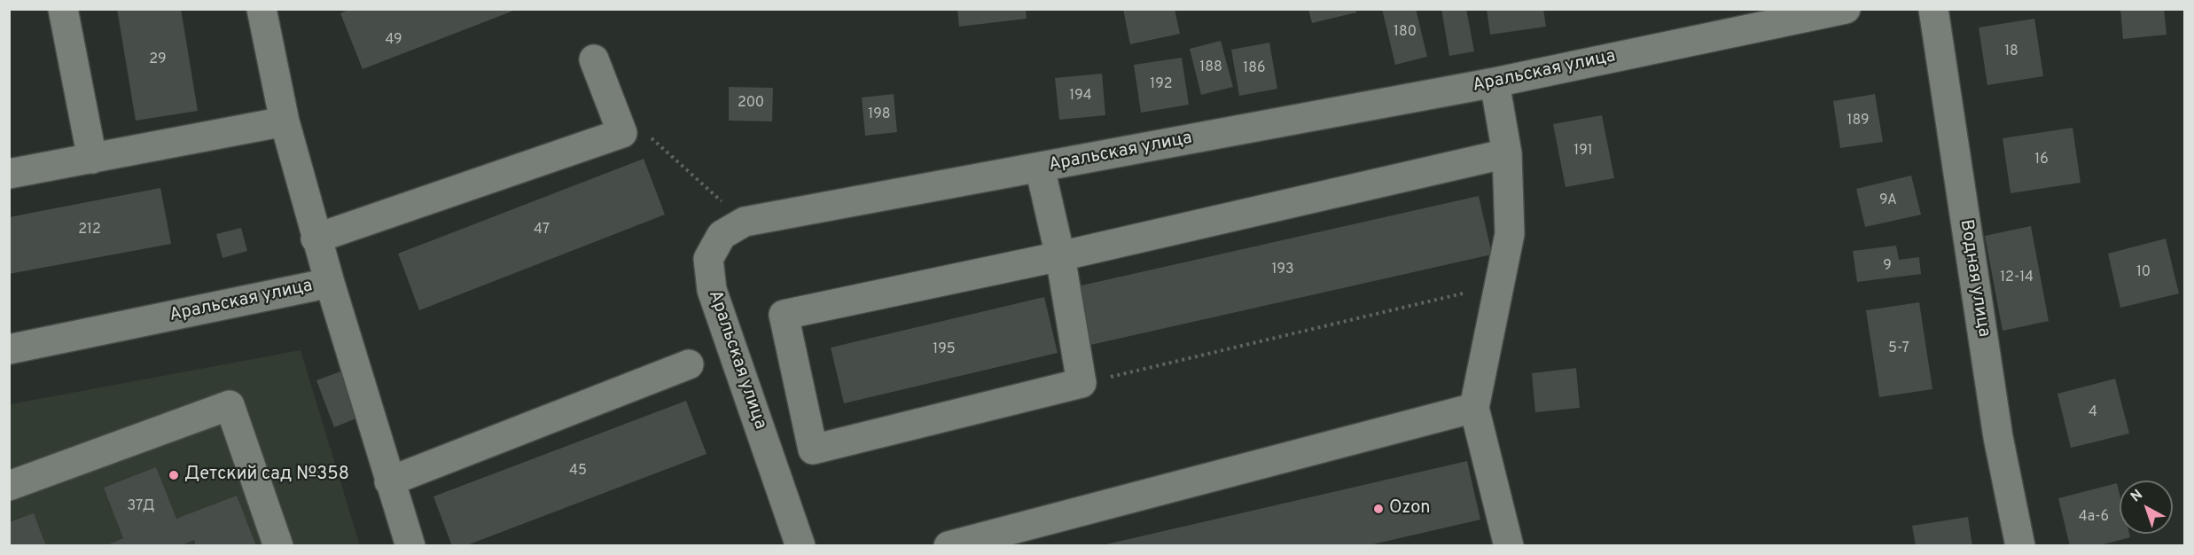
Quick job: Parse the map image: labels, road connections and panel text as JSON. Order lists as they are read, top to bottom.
{
  "streets": {
    "street": ["Аральская улица", "Водная улица"]
  },
  "places": ["Детский сад №358", "Ozon"],
  "house_numbers": [
    "180",
    "49",
    "18",
    "29",
    "188",
    "186",
    "192",
    "194",
    "200",
    "198",
    "189",
    "191",
    "16",
    "9А",
    "212",
    "47",
    "9",
    "193",
    "10",
    "12-14",
    "5-7",
    "195",
    "4",
    "45",
    "37Д",
    "4а-6"
  ],
  "north": "top left"
}
